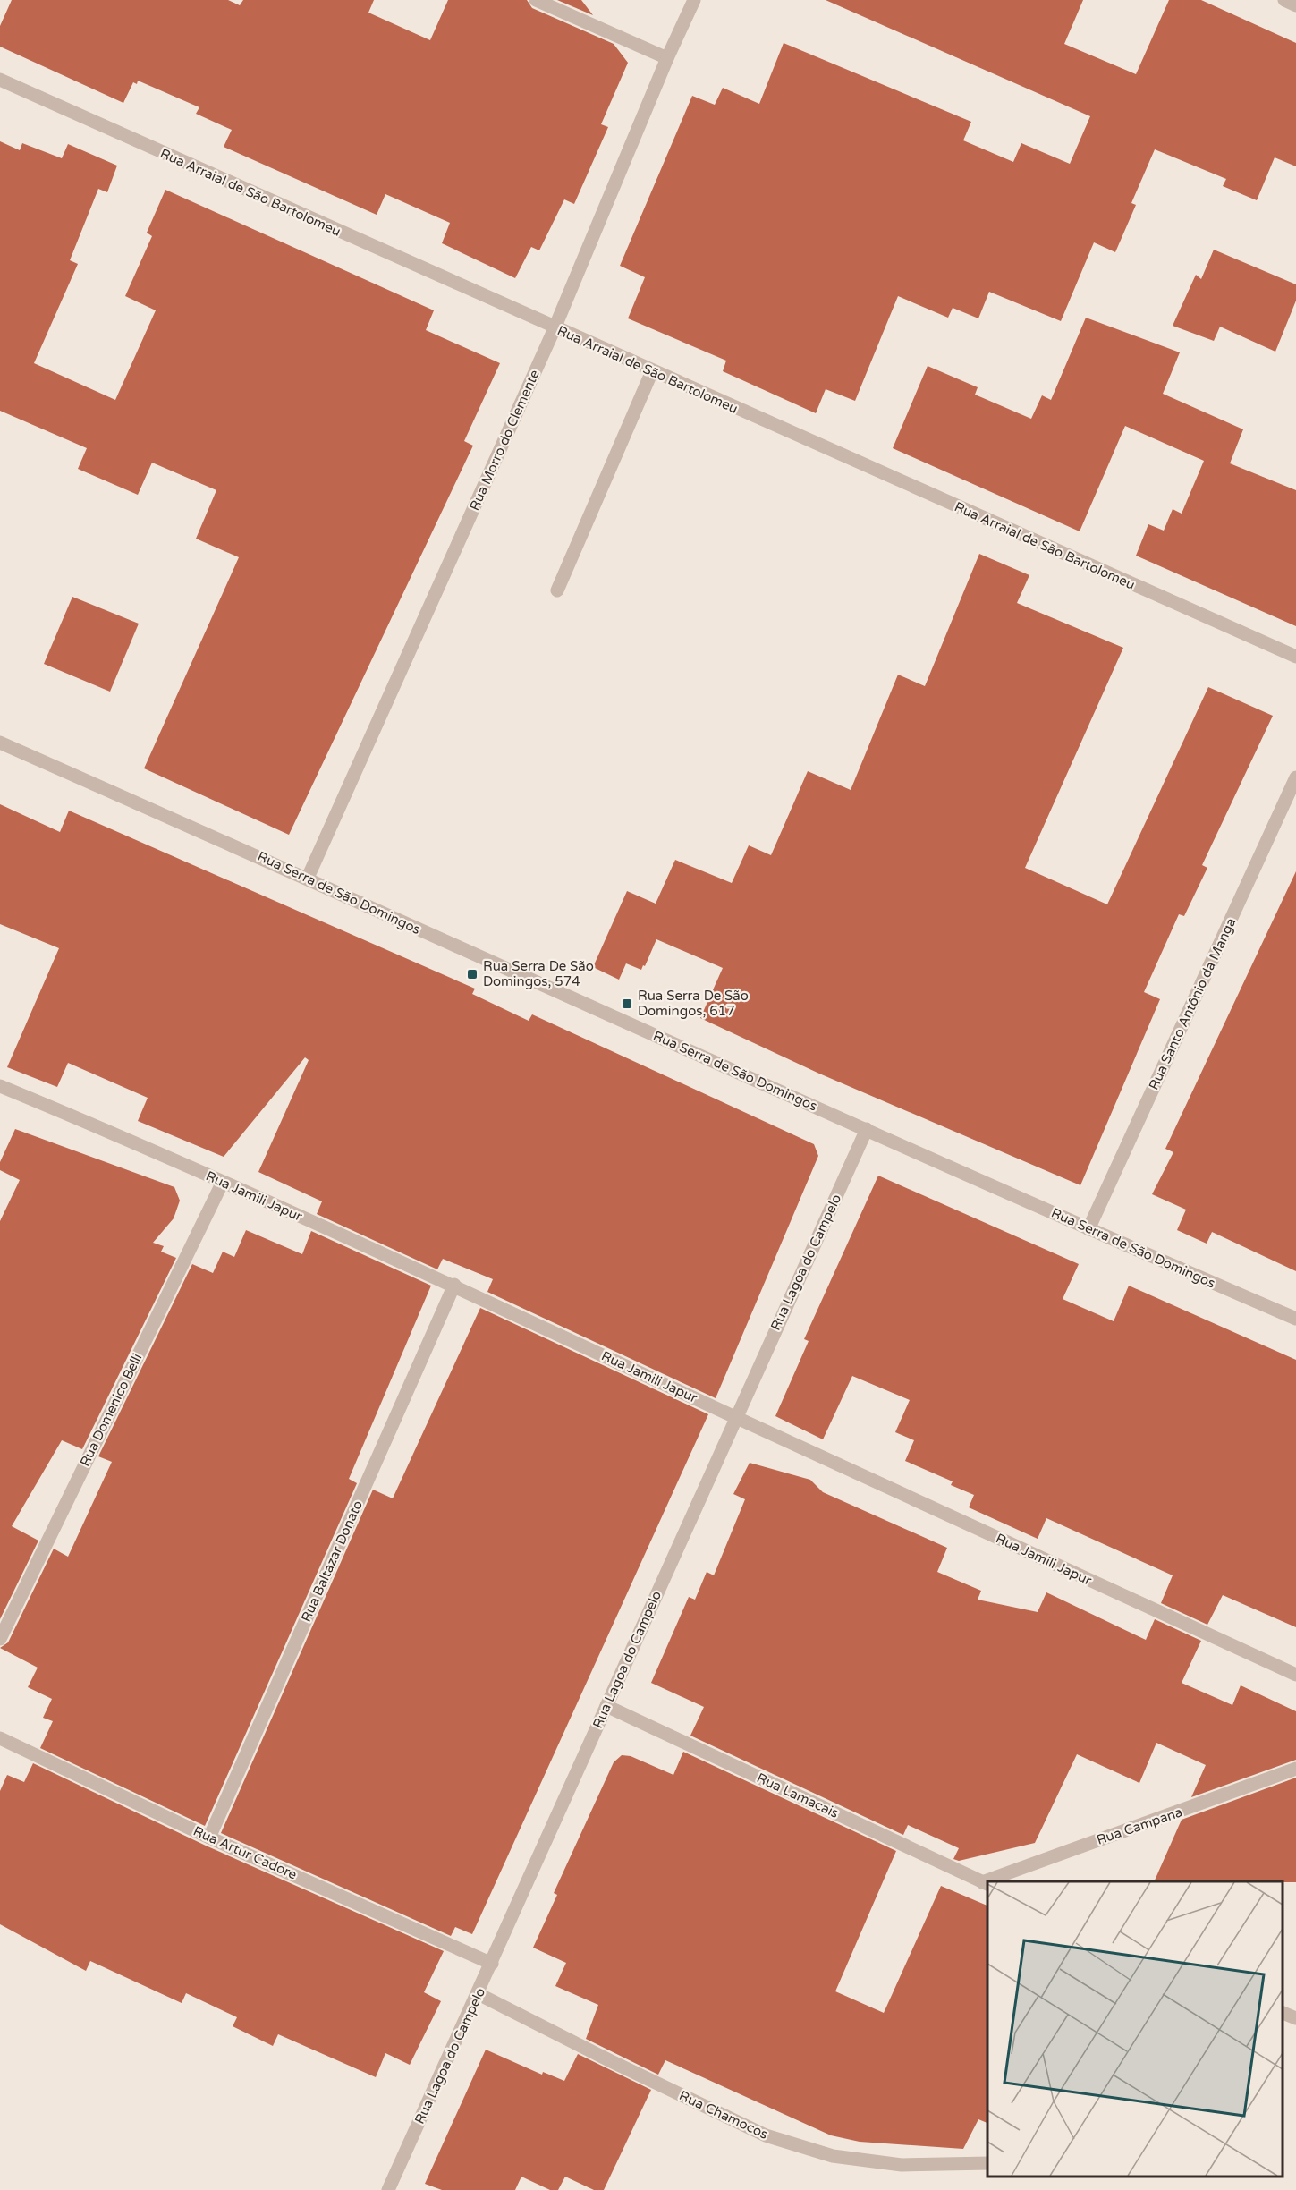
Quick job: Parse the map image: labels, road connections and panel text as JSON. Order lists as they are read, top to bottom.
{
  "streets": {
    "street": [
      "Rua Arraial de São Bartolomeu",
      "Rua Morro do Clemente",
      "Rua Serra de São Domingos",
      "Rua Santo Antônio da Manga",
      "Rua Jamili Japur",
      "Rua Lagoa do Campelo",
      "Rua Domenico Belli",
      "Rua Baltazar Donato",
      "Rua Lamacais",
      "Rua Campana",
      "Rua Artur Cadore",
      "Rua Chamocos"
    ]
  },
  "crossings": [
    ["Rua Arraial de São Bartolomeu", "Rua Morro do Clemente"],
    ["Rua Morro do Clemente", "Rua Serra de São Domingos"],
    ["Rua Serra de São Domingos", "Rua Santo Antônio da Manga"],
    ["Rua Serra de São Domingos", "Rua Lagoa do Campelo"],
    ["Rua Jamili Japur", "Rua Lagoa do Campelo"],
    ["Rua Jamili Japur", "Rua Domenico Belli"],
    ["Rua Jamili Japur", "Rua Baltazar Donato"],
    ["Rua Lagoa do Campelo", "Rua Lamacais"],
    ["Rua Lagoa do Campelo", "Rua Artur Cadore"],
    ["Rua Lagoa do Campelo", "Rua Chamocos"],
    ["Rua Baltazar Donato", "Rua Artur Cadore"]
  ],
  "places": {
    "transit": ["Rua Serra De São Domingos, 574", "Rua Serra De São Domingos, 617"]
  }
}
